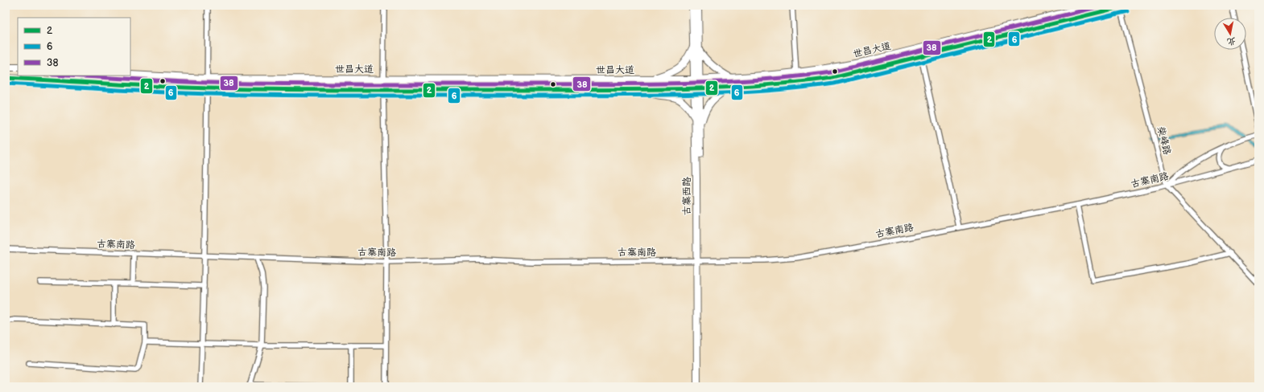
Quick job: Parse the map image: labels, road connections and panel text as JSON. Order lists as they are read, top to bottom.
{
  "streets": {
    "main road": ["世昌大道", "古寨西路"],
    "street": ["柴峰路", "古寨南路"]
  },
  "crossings": [
    ["世昌大道", "柴峰路"],
    ["世昌大道", "古寨西路"],
    ["柴峰路", "古寨南路"],
    ["古寨南路", "古寨西路"]
  ],
  "lines": ["transit line 2", "transit line 38", "transit line 6"],
  "legend": ["2", "6", "38"],
  "north": "bottom"
}
